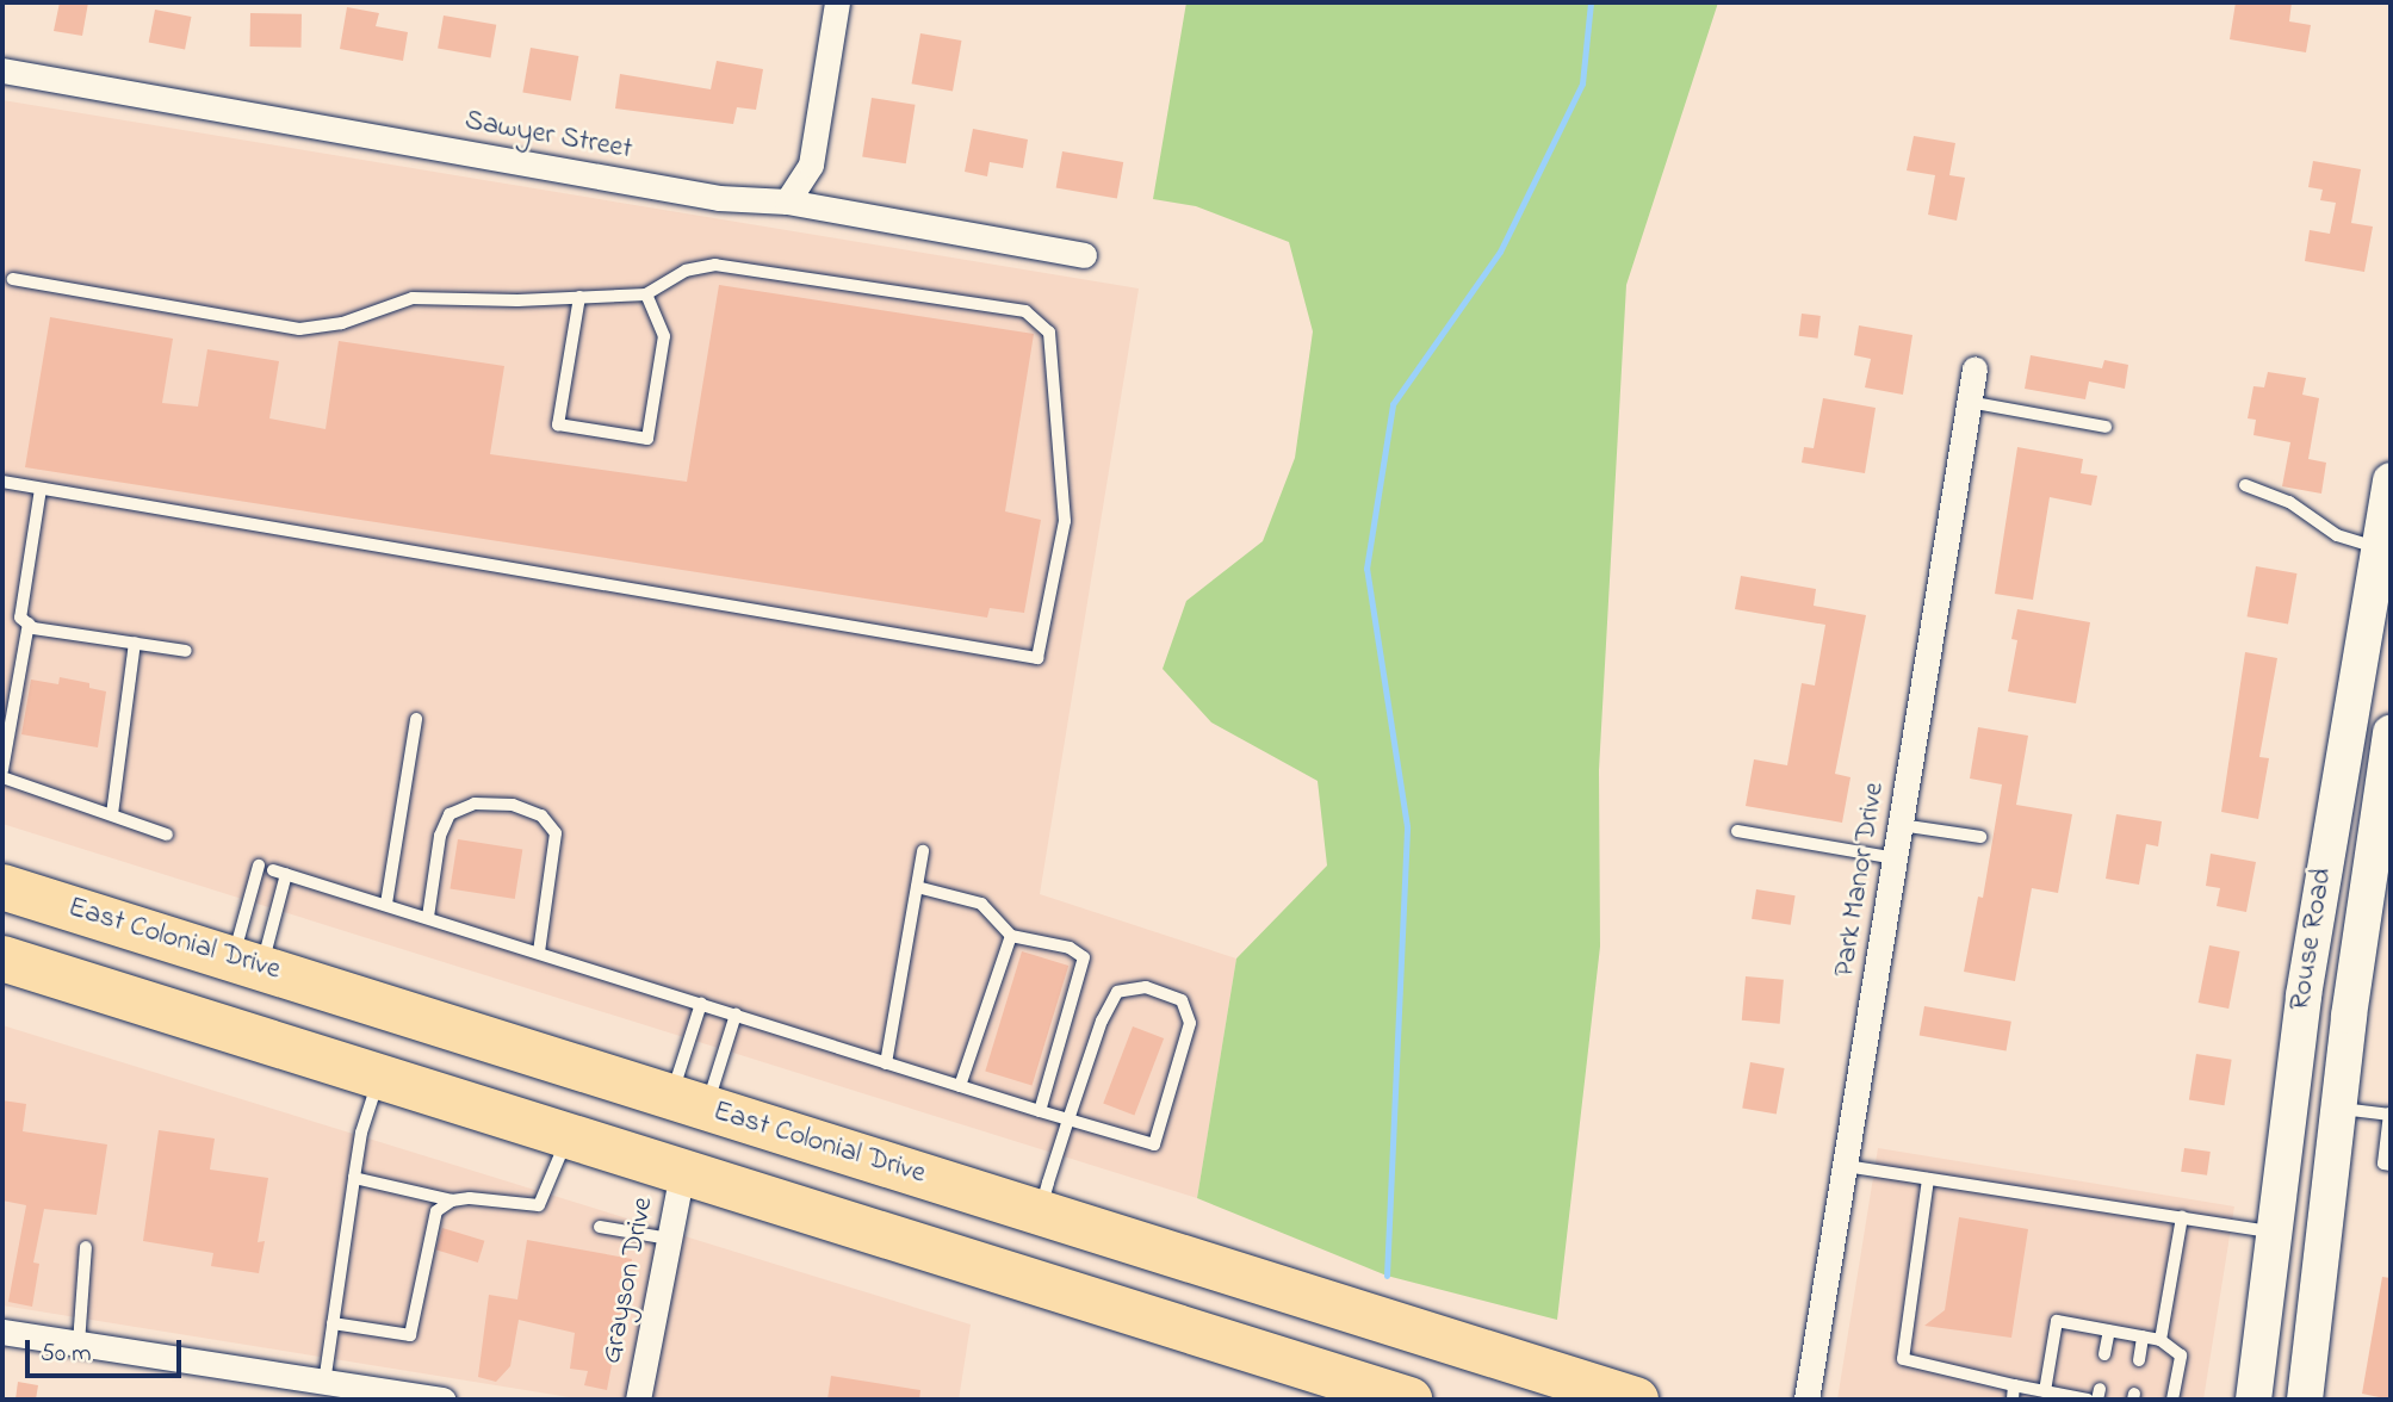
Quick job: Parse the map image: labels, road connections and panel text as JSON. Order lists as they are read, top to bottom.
{
  "streets": {
    "highway": ["East Colonial Drive"],
    "street": [
      "Sawyer Street",
      "Park Manor Drive",
      "Rouse Road",
      "Grayson Drive"
    ]
  },
  "scale_bar": "50 m"
}
